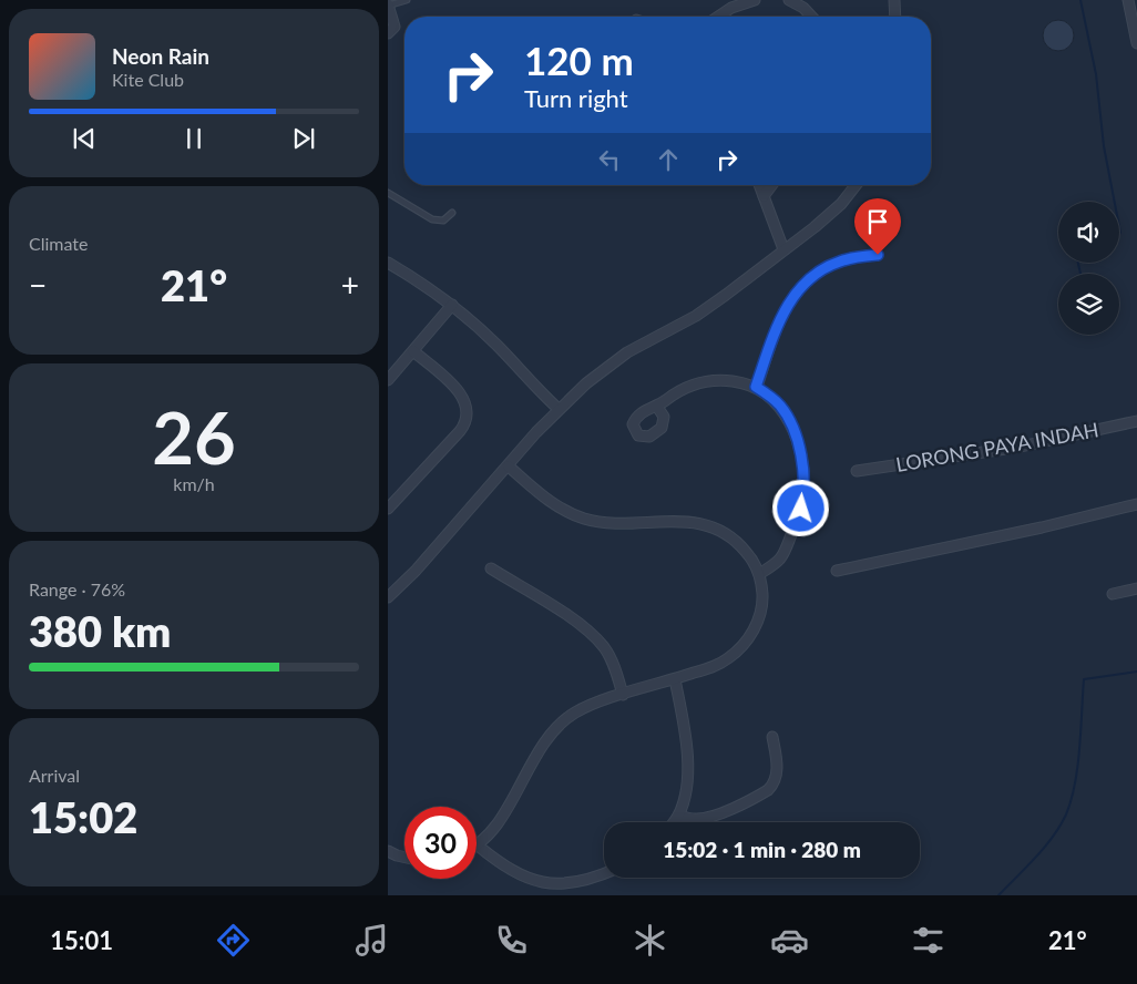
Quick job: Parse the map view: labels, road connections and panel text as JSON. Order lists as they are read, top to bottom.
{
  "streets": {
    "street": ["LORONG PAYA INDAH"]
  },
  "page": {
    "turn": ["120 m", "Turn right"],
    "song": ["Neon Rain", "Kite Club"],
    "tile": [
      "Climate",
      ["26", "km/h"],
      ["Range · 76%", "380 km"],
      ["Arrival", "15:02"]
    ],
    "heat": ["−", "21°", "+"],
    "limit": "30",
    "trip": "15:02 · 1 min · 280 m",
    "tabs": ["15:01", "21°"]
  }
}
